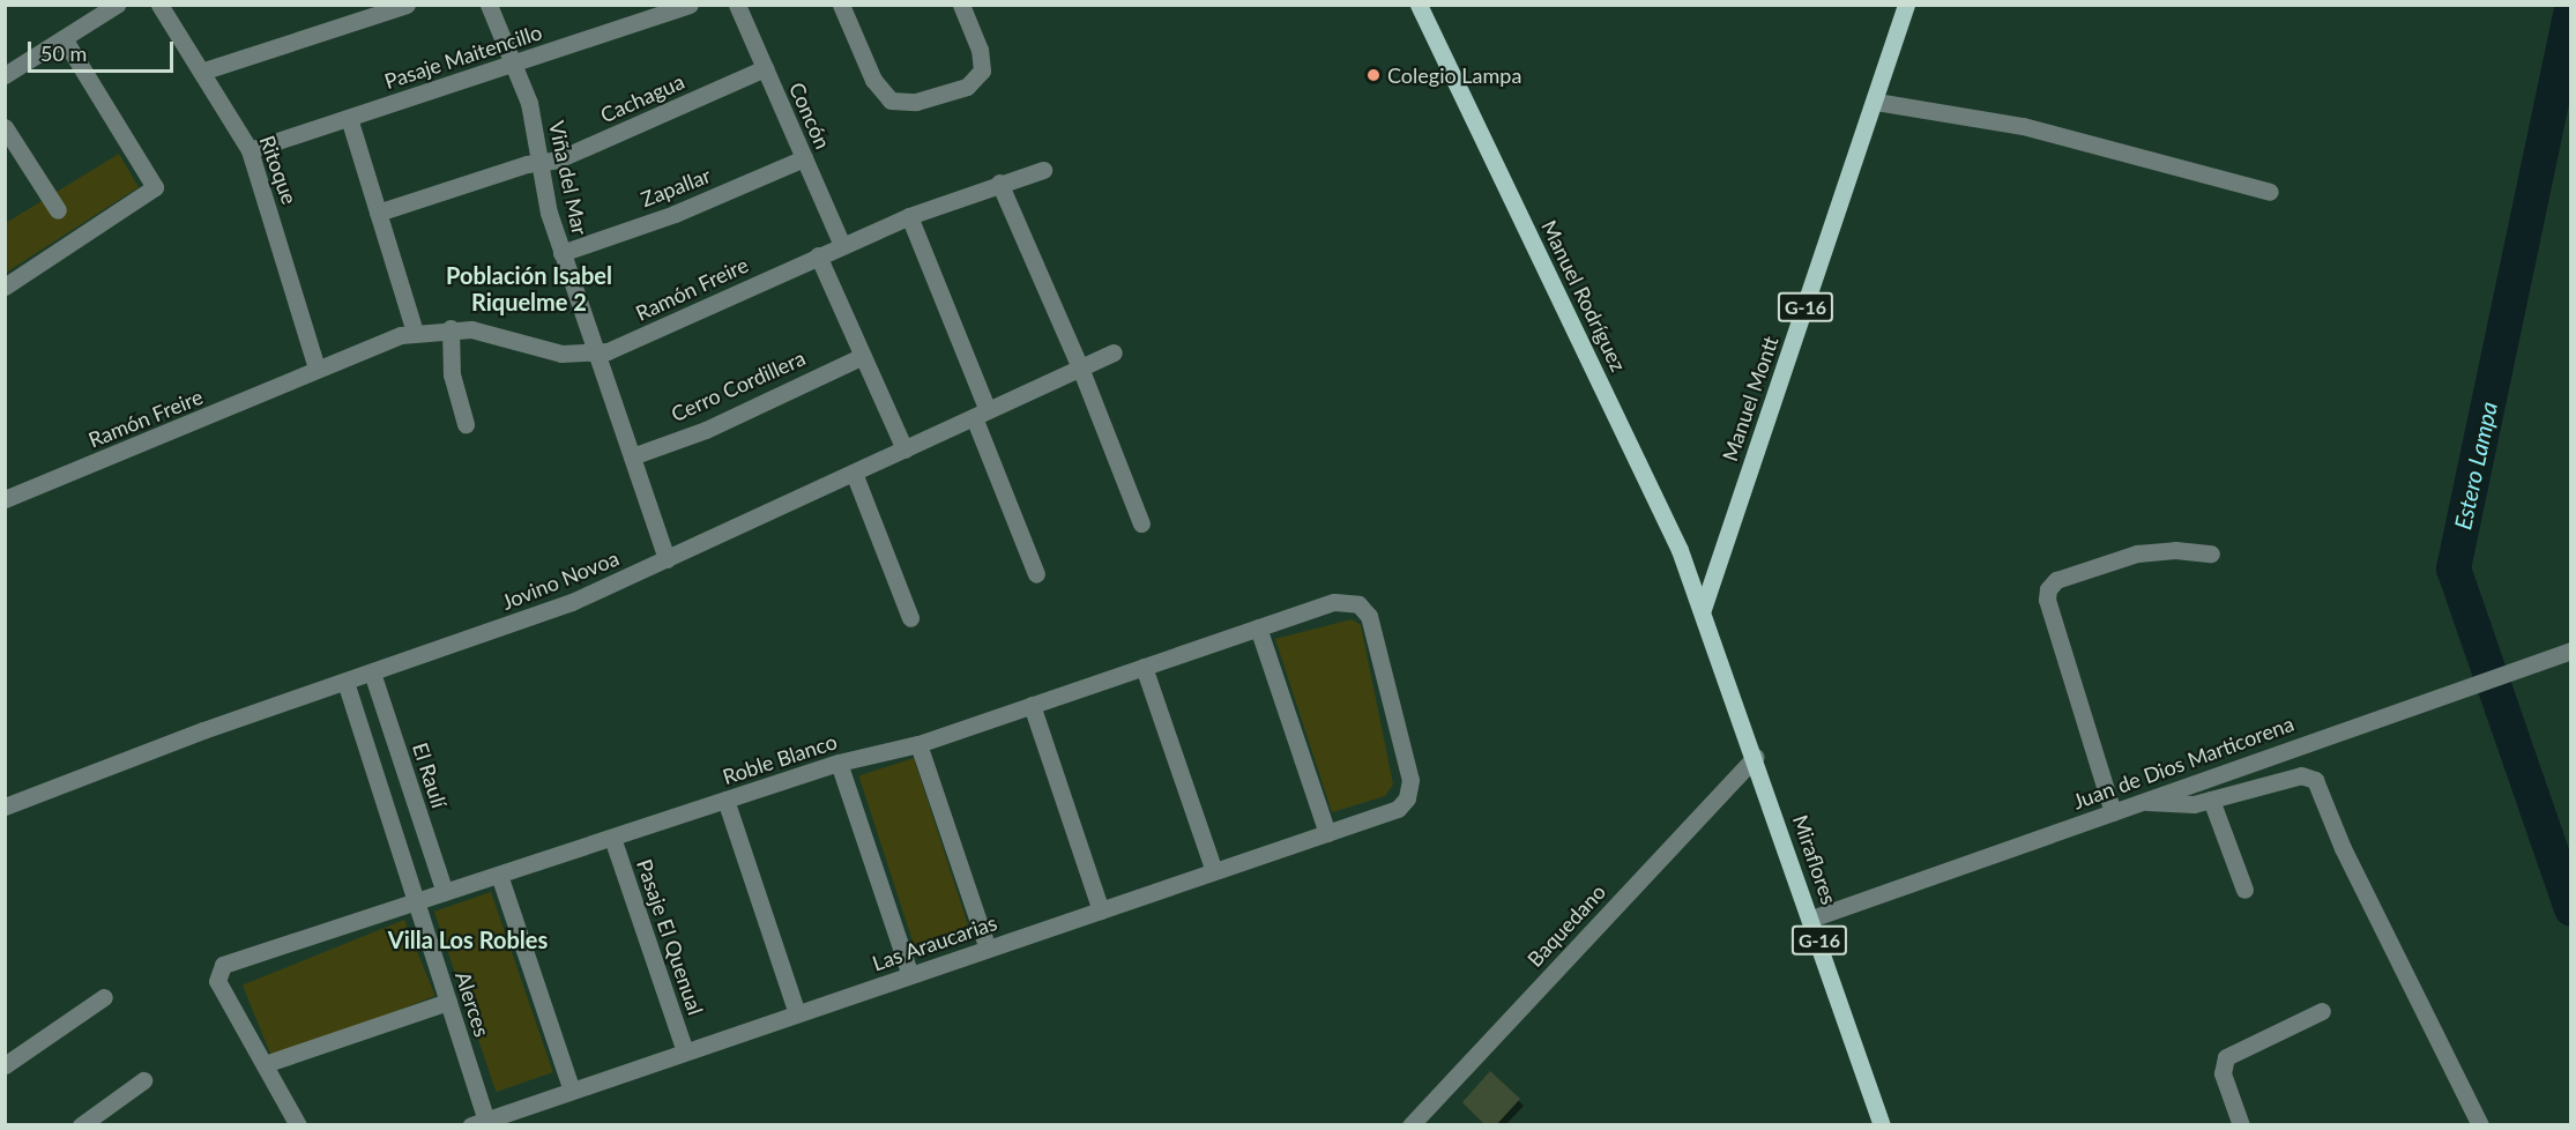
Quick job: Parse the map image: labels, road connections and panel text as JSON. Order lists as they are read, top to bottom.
{
  "streets": {
    "main road": [
      "Manuel Rodríguez",
      "G-16",
      "Manuel Montt",
      "Miraflores"
    ],
    "street": [
      "Pasaje Maitencillo",
      "Cachagua",
      "Concón",
      "Ritoque",
      "Viña del Mar",
      "Zapallar",
      "Ramón Freire",
      "Cerro Cordillera",
      "Jovino Novoa",
      "Roble Blanco",
      "Juan de Dios Marticorena",
      "El Raulí",
      "Baquedano",
      "Pasaje El Quenual",
      "Las Araucarias",
      "Alerces"
    ]
  },
  "crossings": [
    ["Pasaje Maitencillo", "Ritoque"],
    ["Pasaje Maitencillo", "Viña del Mar"],
    ["Cachagua", "Concón"],
    ["Cachagua", "Viña del Mar"],
    ["Concón", "Zapallar"],
    ["Concón", "Ramón Freire"],
    ["Ritoque", "Ramón Freire"],
    ["Viña del Mar", "Zapallar"],
    ["Viña del Mar", "Ramón Freire"],
    ["Viña del Mar", "Cerro Cordillera"],
    ["Viña del Mar", "Jovino Novoa"],
    ["Manuel Rodríguez", "Manuel Montt"],
    ["Manuel Rodríguez", "Miraflores"],
    ["Manuel Montt", "Miraflores"],
    ["Jovino Novoa", "El Raulí"],
    ["Roble Blanco", "El Raulí"],
    ["Roble Blanco", "Pasaje El Quenual"],
    ["Roble Blanco", "Las Araucarias"],
    ["Roble Blanco", "Alerces"],
    ["Juan de Dios Marticorena", "Miraflores"],
    ["Miraflores", "Baquedano"],
    ["Pasaje El Quenual", "Las Araucarias"],
    ["Las Araucarias", "Alerces"]
  ],
  "districts": ["Población Isabel Riquelme 2", "Villa Los Robles"],
  "water": ["Estero Lampa"],
  "places": ["Colegio Lampa"],
  "scale_bar": "50 m"
}
